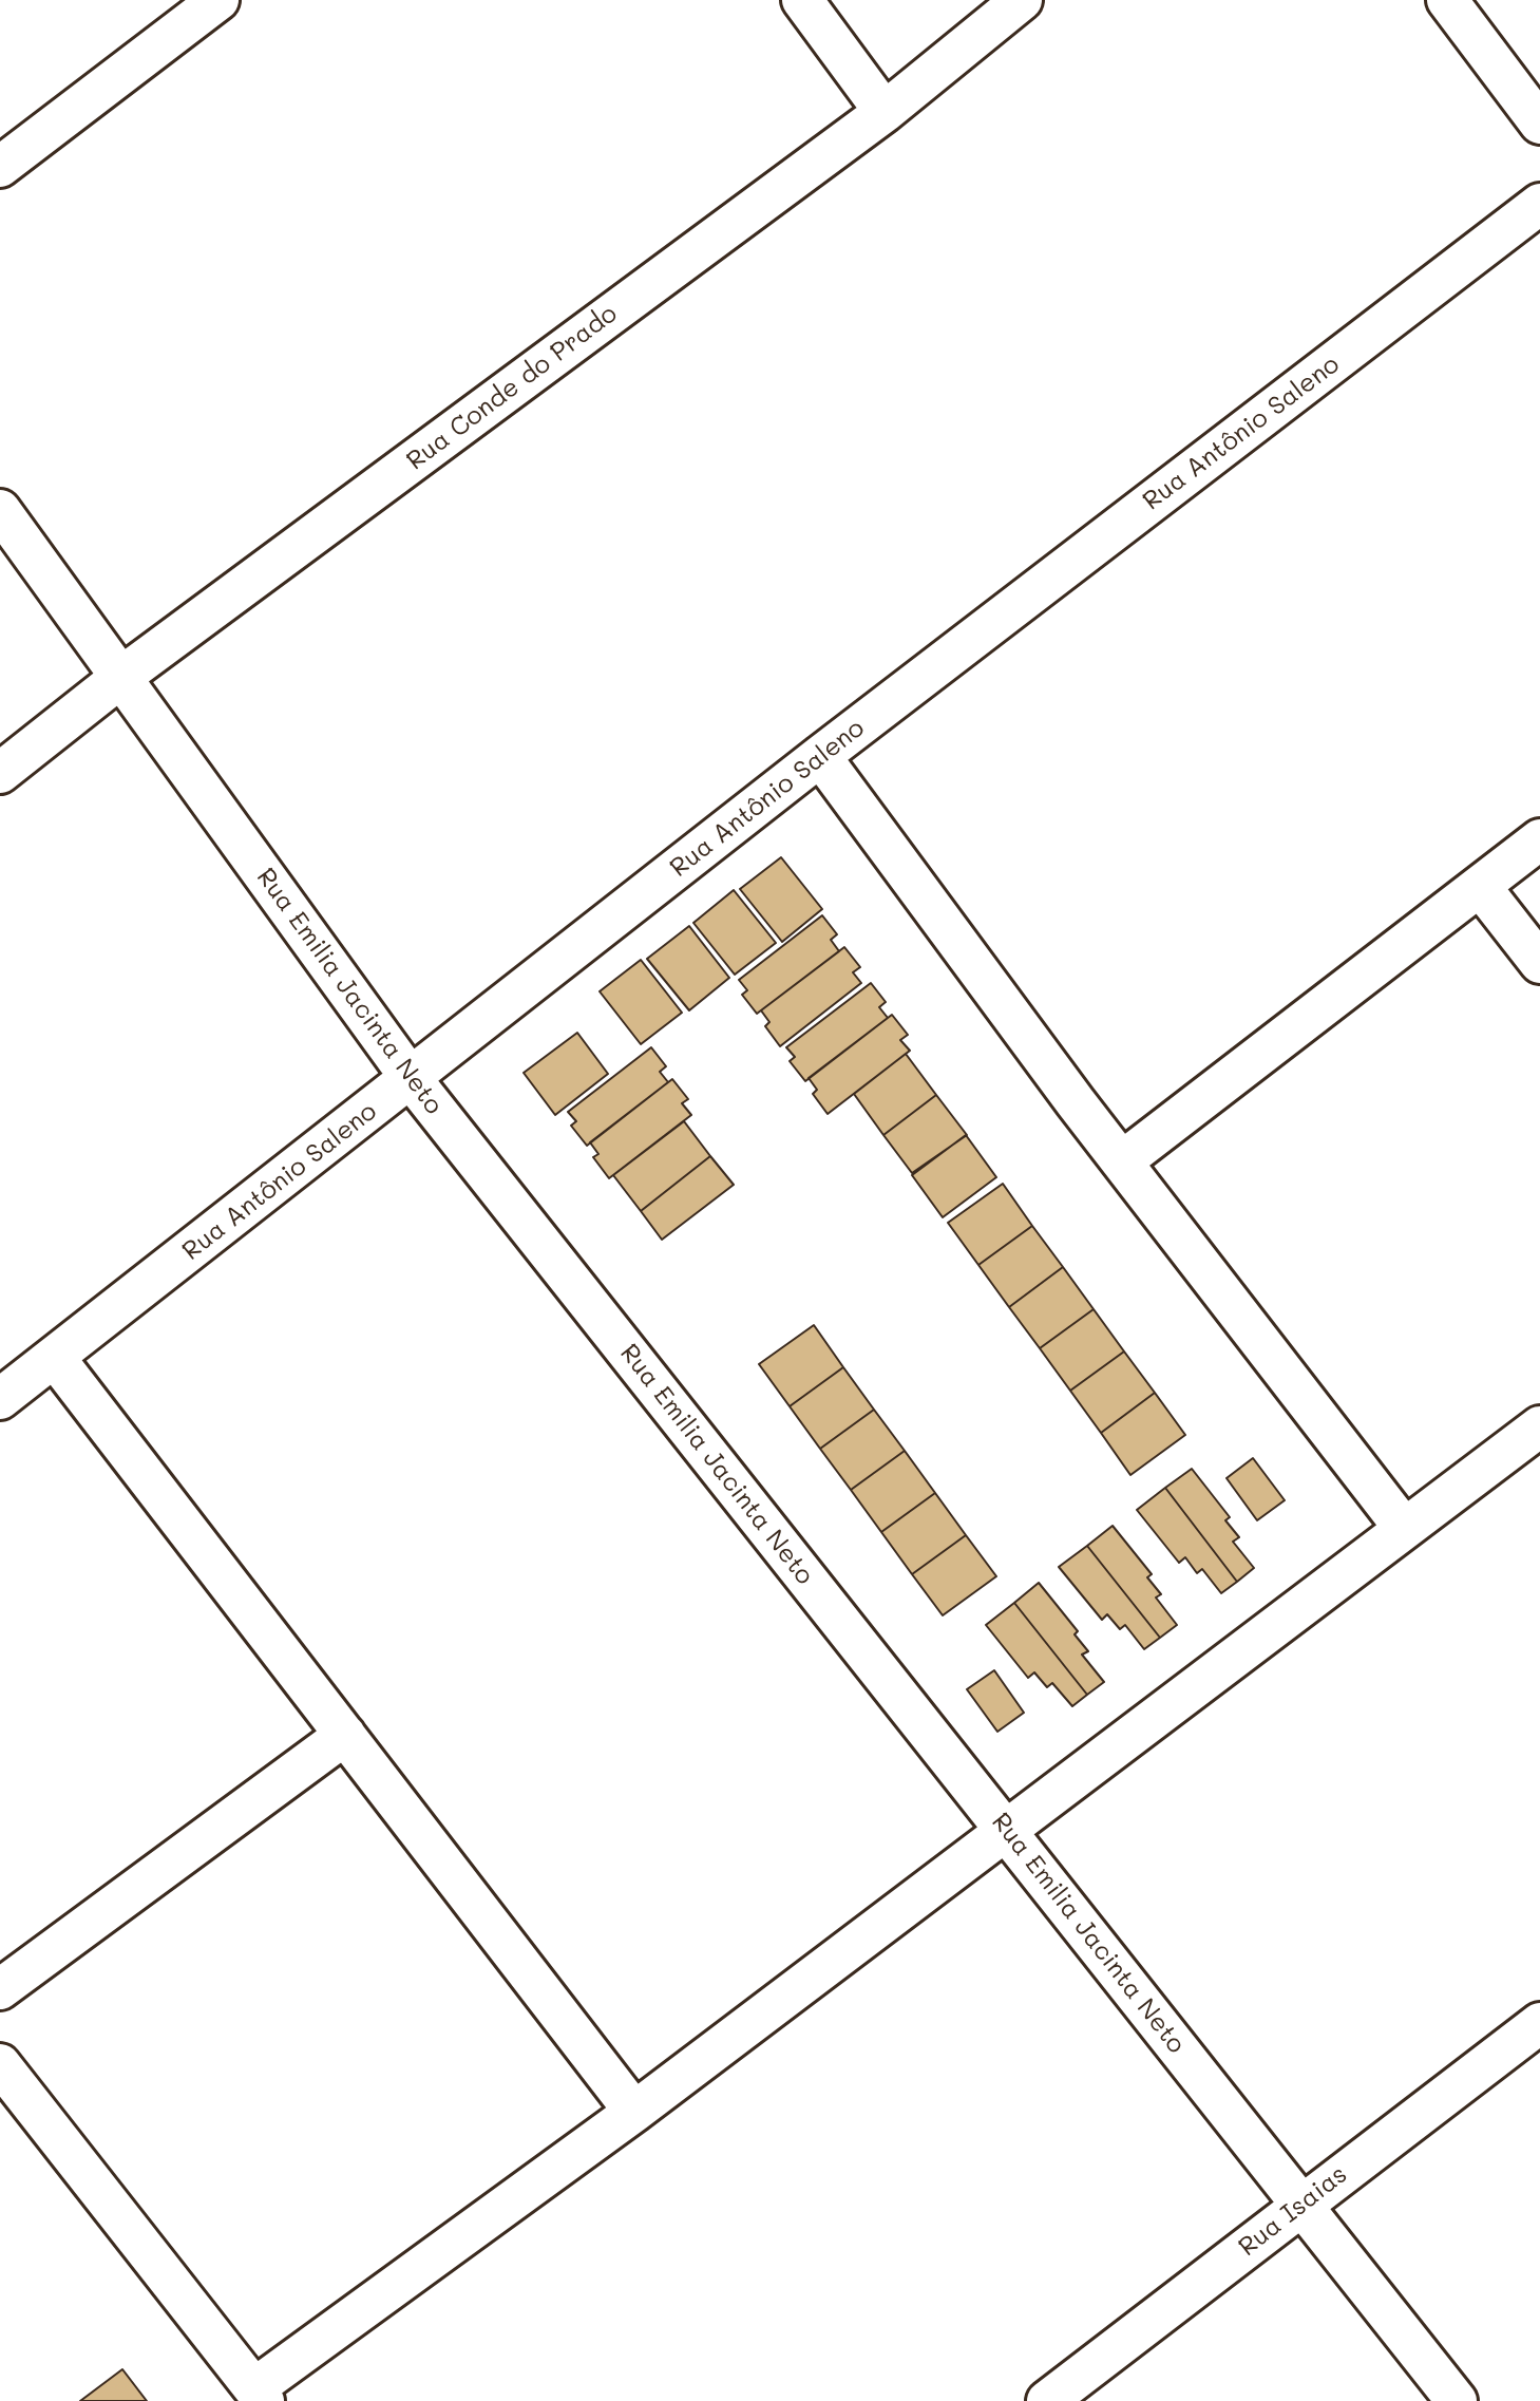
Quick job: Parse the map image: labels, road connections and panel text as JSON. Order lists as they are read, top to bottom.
{
  "streets": {
    "street": [
      "Rua Conde do Prado",
      "Rua Antônio Saleno",
      "Rua Emilia Jacinta Neto",
      "Rua Isaias"
    ]
  },
  "crossings": [
    ["Rua Conde do Prado", "Rua Emilia Jacinta Neto"],
    ["Rua Antônio Saleno", "Rua Emilia Jacinta Neto"],
    ["Rua Emilia Jacinta Neto", "Rua Isaias"]
  ]
}
